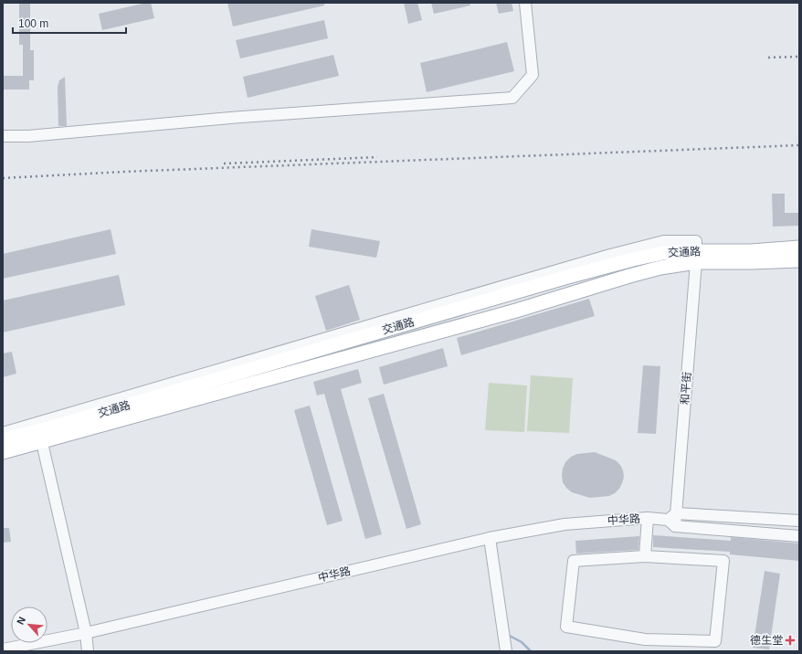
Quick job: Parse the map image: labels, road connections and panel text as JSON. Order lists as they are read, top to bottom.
{
  "streets": {
    "main road": ["交通路"],
    "street": ["和平街", "中华路"]
  },
  "crossings": [
    ["交通路", "和平街"],
    ["和平街", "中华路"]
  ],
  "places": {
    "health": ["德生堂"]
  },
  "scale_bar": "100 m",
  "north": "top left"
}
